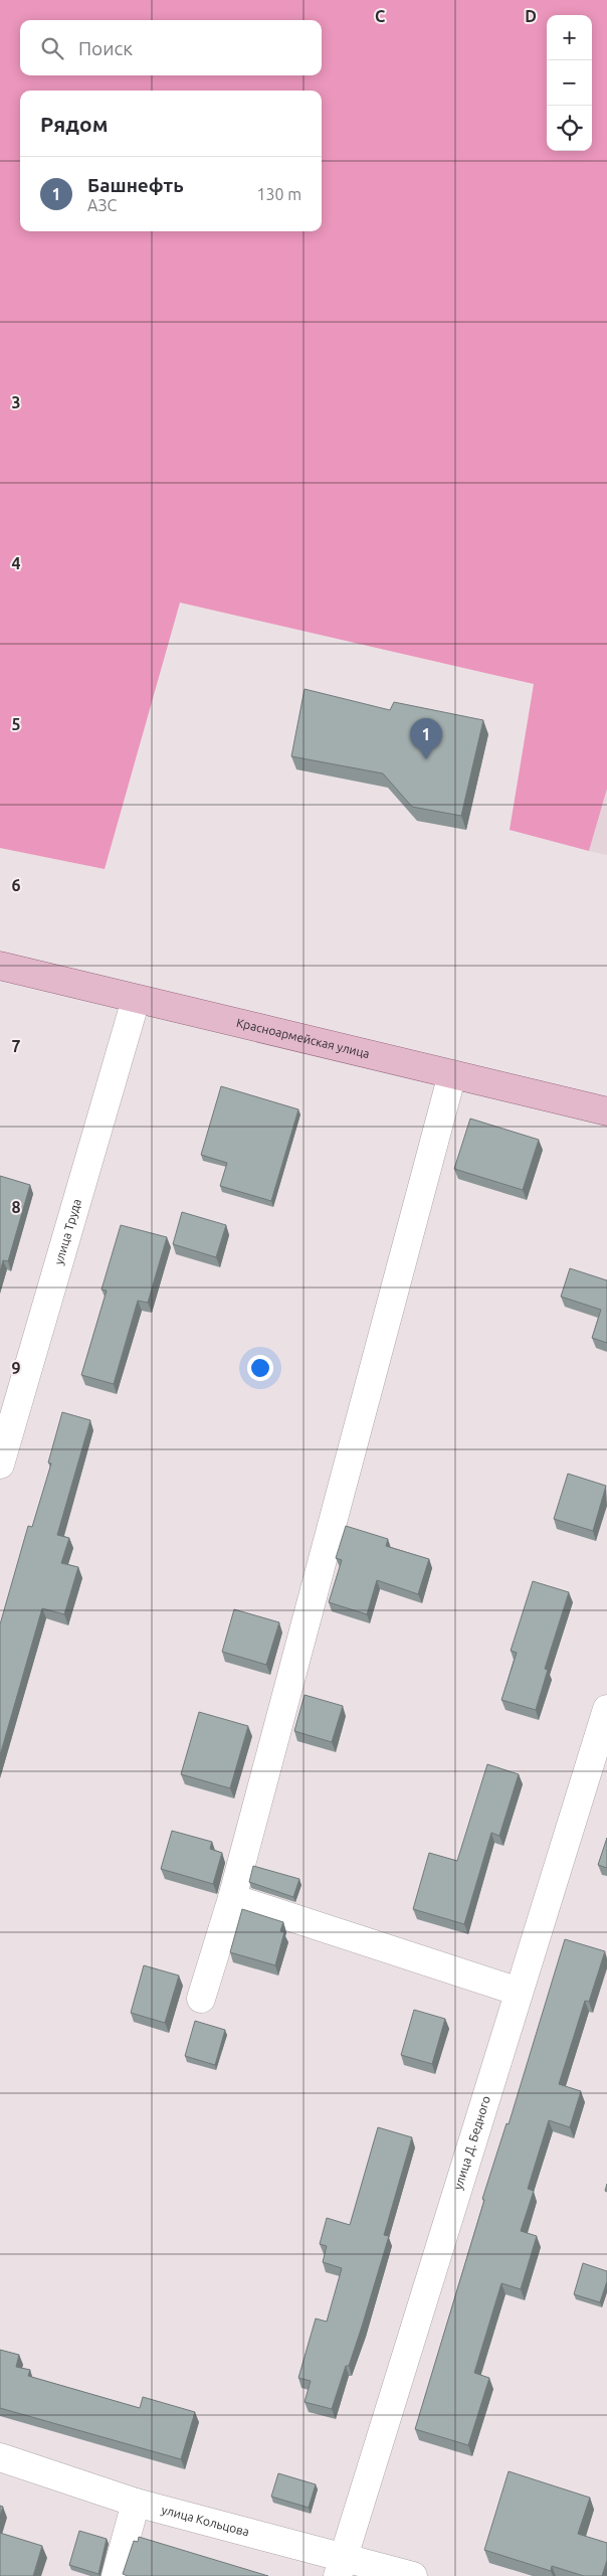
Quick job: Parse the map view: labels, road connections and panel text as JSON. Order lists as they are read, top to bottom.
{
  "streets": {
    "main road": ["Красноармейская улица"],
    "street": ["улица Труда", "улица Д. Бедного", "улица Кольцова"]
  },
  "crossings": [
    ["Красноармейская улица", "улица Труда"],
    ["улица Д. Бедного", "улица Кольцова"]
  ],
  "page": {
    "map_buttons": ["+", "−"],
    "search": "Поиск",
    "heading": "Рядом",
    "list": [
      {
        "mark": "1",
        "name": "Башнефть",
        "note": "АЗС",
        "value": "130 m"
      }
    ],
    "pins": "1"
  },
  "grid": {
    "columns": ["C", "D"],
    "rows": [
      "3",
      "4",
      "5",
      "6",
      "7",
      "8",
      "9"
    ]
  }
}
